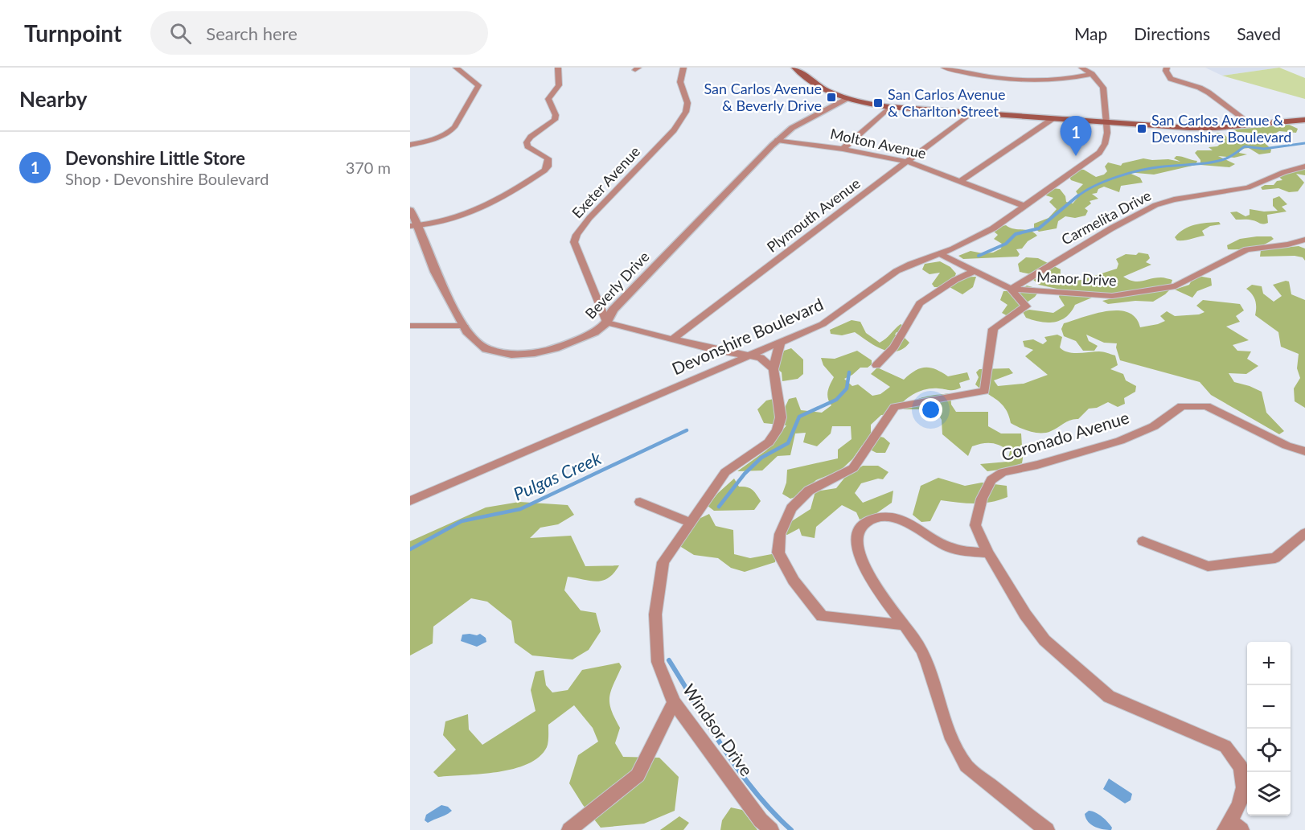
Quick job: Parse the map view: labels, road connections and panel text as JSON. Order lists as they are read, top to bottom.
{
  "streets": {
    "street": [
      "Molton Avenue",
      "Exeter Avenue",
      "Plymouth Avenue",
      "Carmelita Drive",
      "Manor Drive",
      "Beverly Drive",
      "Devonshire Boulevard",
      "Coronado Avenue",
      "Windsor Drive"
    ]
  },
  "crossings": [
    ["Molton Avenue", "Plymouth Avenue"],
    ["Molton Avenue", "Beverly Drive"],
    ["Molton Avenue", "Devonshire Boulevard"],
    ["Exeter Avenue", "Beverly Drive"],
    ["Carmelita Drive", "Manor Drive"],
    ["Devonshire Boulevard", "Windsor Drive"]
  ],
  "water": ["Pulgas Creek"],
  "places": {
    "transit": ["San Carlos Avenue & Beverly Drive", "San Carlos Avenue & Charlton Street", "San Carlos Avenue & Devonshire Boulevard"]
  },
  "page": {
    "header": "Turnpoint",
    "search": "Search here",
    "nav": ["Map", "Directions", "Saved"],
    "heading": "Nearby",
    "pins": "1",
    "list": [
      {
        "mark": "1",
        "name": "Devonshire Little Store",
        "note": "Shop · Devonshire Boulevard",
        "value": "370 m"
      }
    ],
    "map_buttons": ["+", "−"]
  }
}
